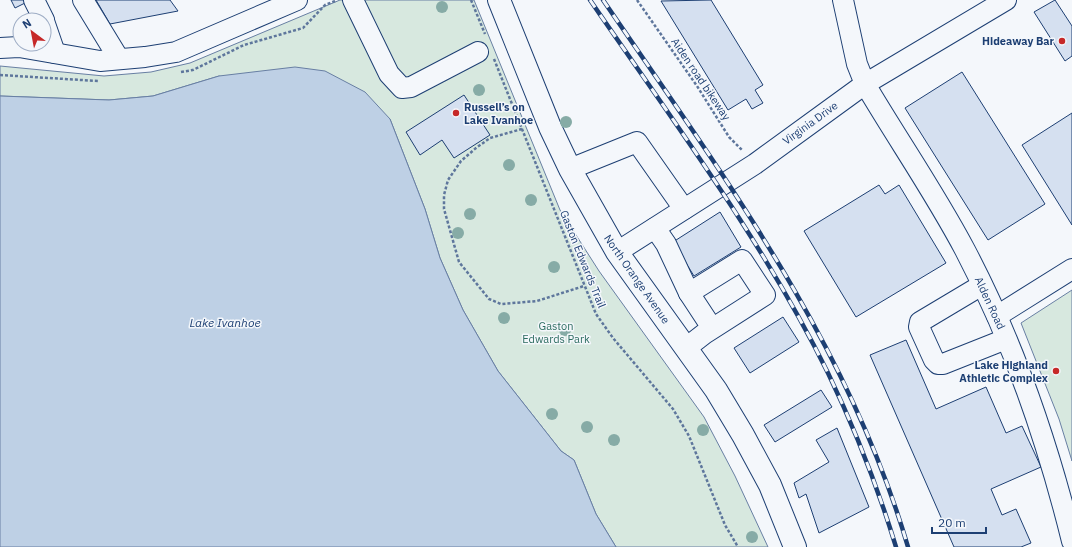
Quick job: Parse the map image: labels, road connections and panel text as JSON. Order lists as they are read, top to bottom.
{
  "streets": {
    "main road": ["North Orange Avenue"],
    "street": ["Virginia Drive", "Alden Road"],
    "path": ["Aiden road bikeway", "Gaston Edwards Trail"]
  },
  "crossings": [
    ["Aiden road bikeway", "Virginia Drive"],
    ["Virginia Drive", "North Orange Avenue"],
    ["Virginia Drive", "Alden Road"]
  ],
  "water": ["Lake Ivanhoe"],
  "parks": ["Gaston Edwards Park"],
  "places": ["Hideaway Bar", "Russell’s on Lake Ivanhoe", "Lake Highland Athletic Complex"],
  "scale_bar": "20 m",
  "north": "top left"
}
